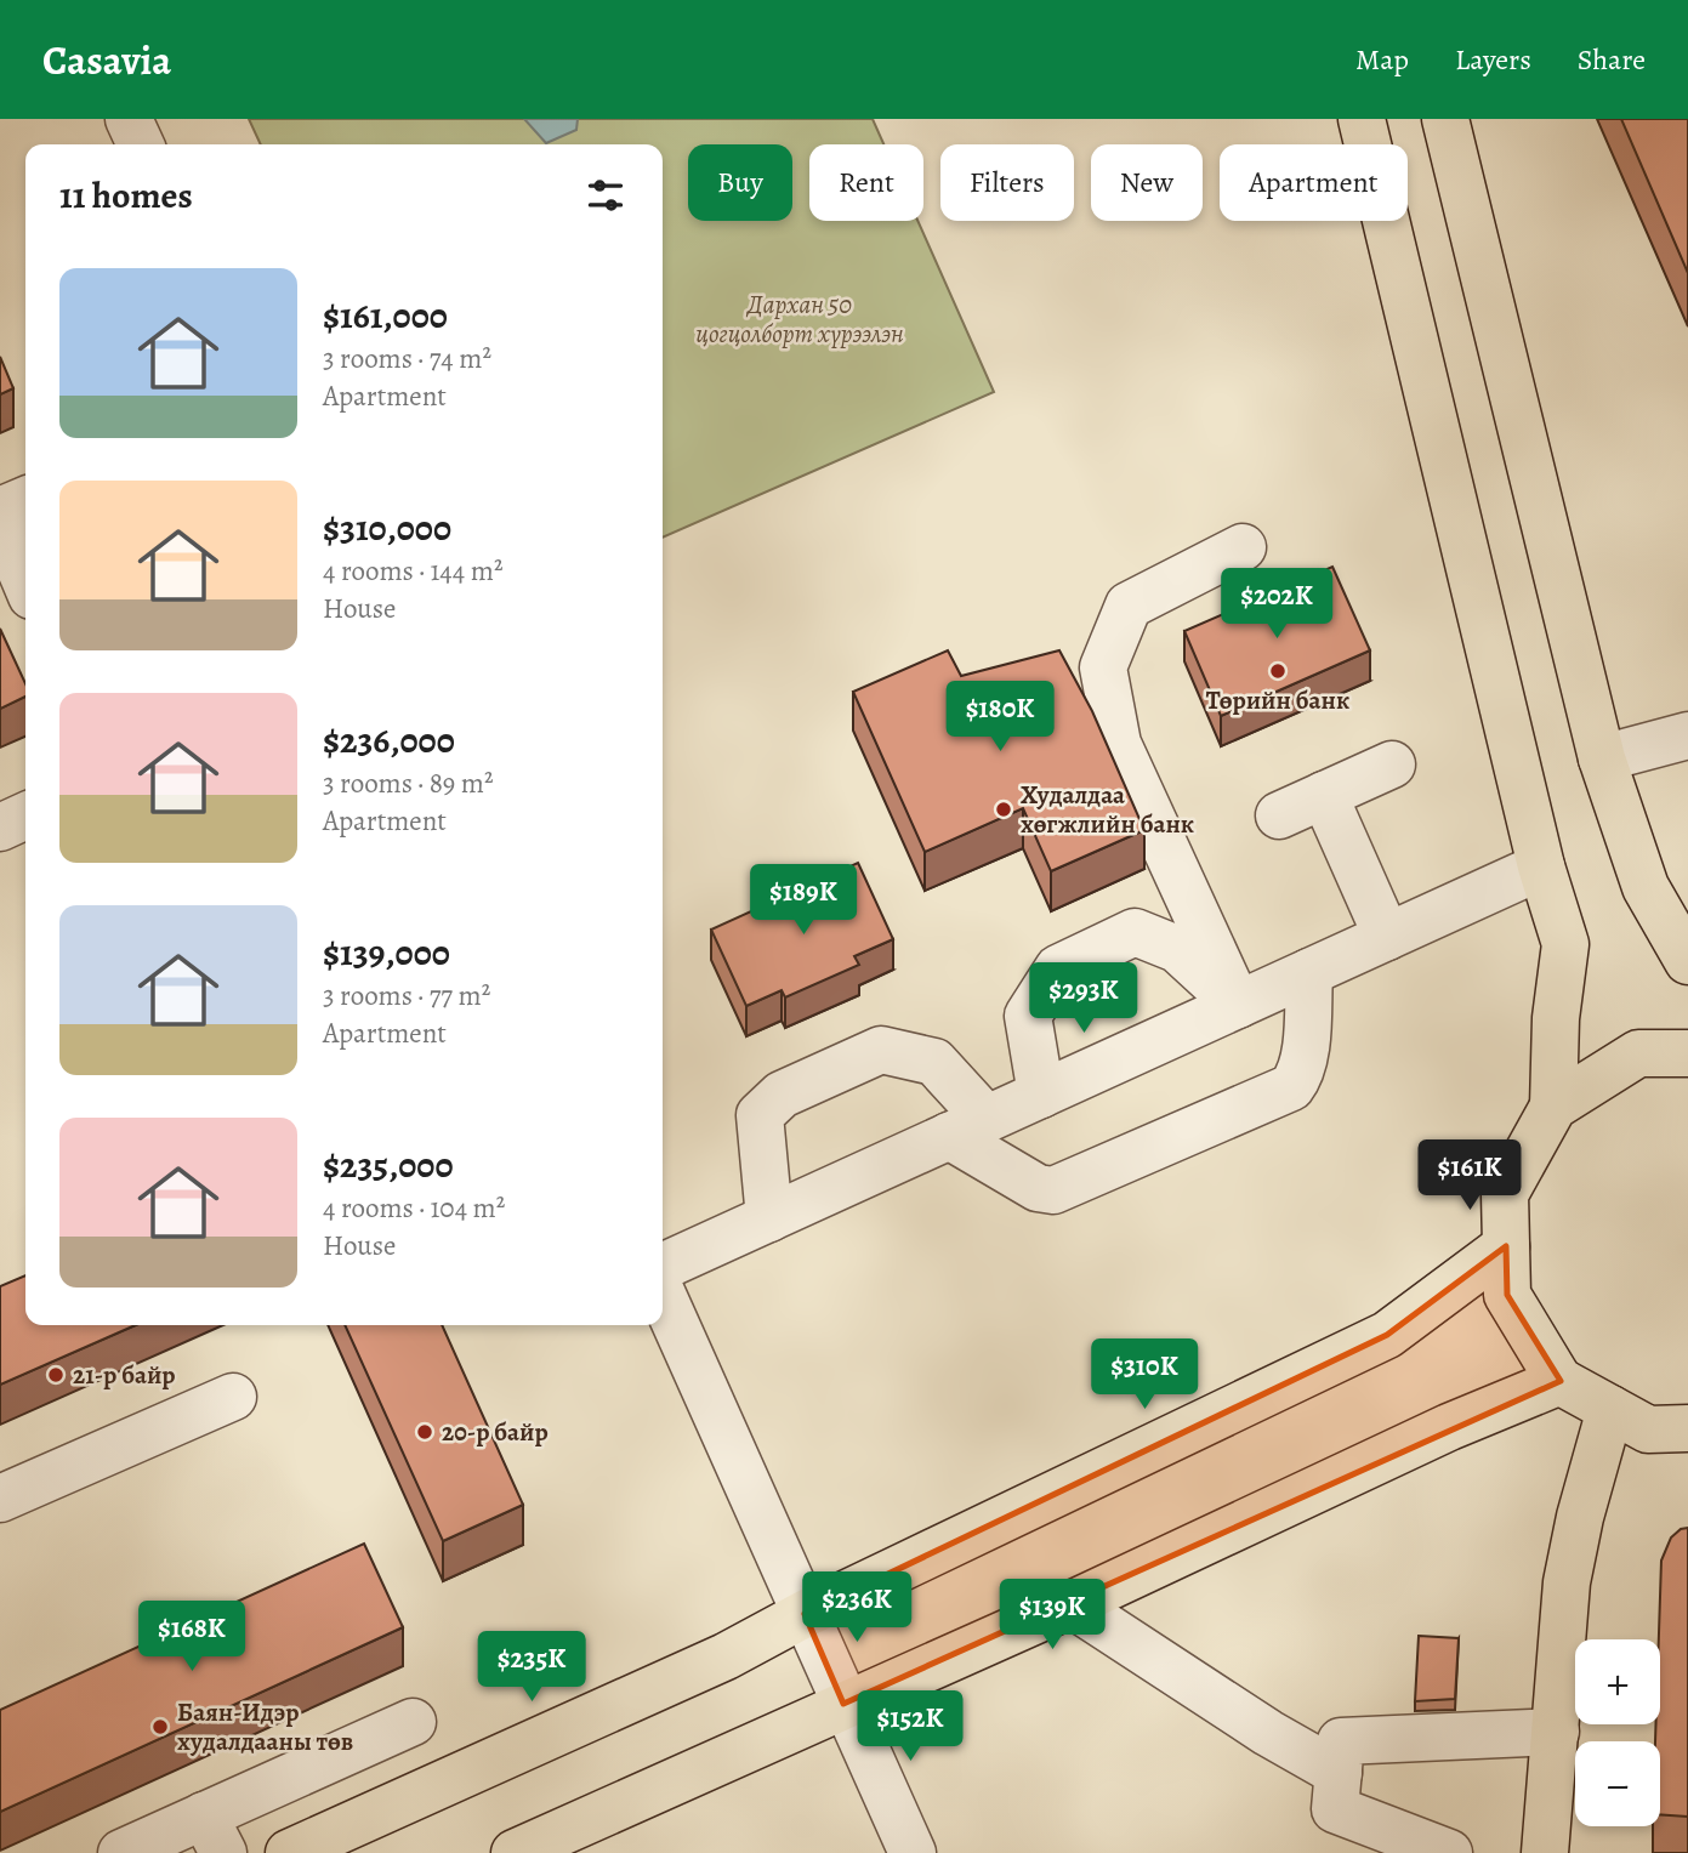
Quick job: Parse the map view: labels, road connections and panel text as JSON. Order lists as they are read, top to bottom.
{
  "parks": ["Дархан 50 цогцолборт хүрээлэн"],
  "places": [
    "Төрийн банк",
    "Худалдаа хөгжлийн банк",
    "21-р байр",
    "20-р байр",
    "Баян-Идэр худалдааны төв"
  ],
  "page": {
    "header": "Casavia",
    "nav": ["Map", "Layers", "Share"],
    "chip": [
      "Buy",
      "Rent",
      "Filters",
      "New",
      "Apartment"
    ],
    "heading": "11 homes",
    "list": [
      {
        "name": "$161,000",
        "note": "3 rooms · 74 m² · Apartment"
      },
      {
        "name": "$310,000",
        "note": "4 rooms · 144 m² · House"
      },
      {
        "name": "$236,000",
        "note": "3 rooms · 89 m² · Apartment"
      },
      {
        "name": "$139,000",
        "note": "3 rooms · 77 m² · Apartment"
      },
      {
        "name": "$235,000",
        "note": "4 rooms · 104 m² · House"
      }
    ],
    "price": [
      "$202K",
      "$180K",
      "$189K",
      "$293K",
      "$161K",
      "$310K",
      "$236K",
      "$139K",
      "$168K",
      "$235K",
      "$152K"
    ],
    "map_buttons": ["+", "−"]
  }
}
